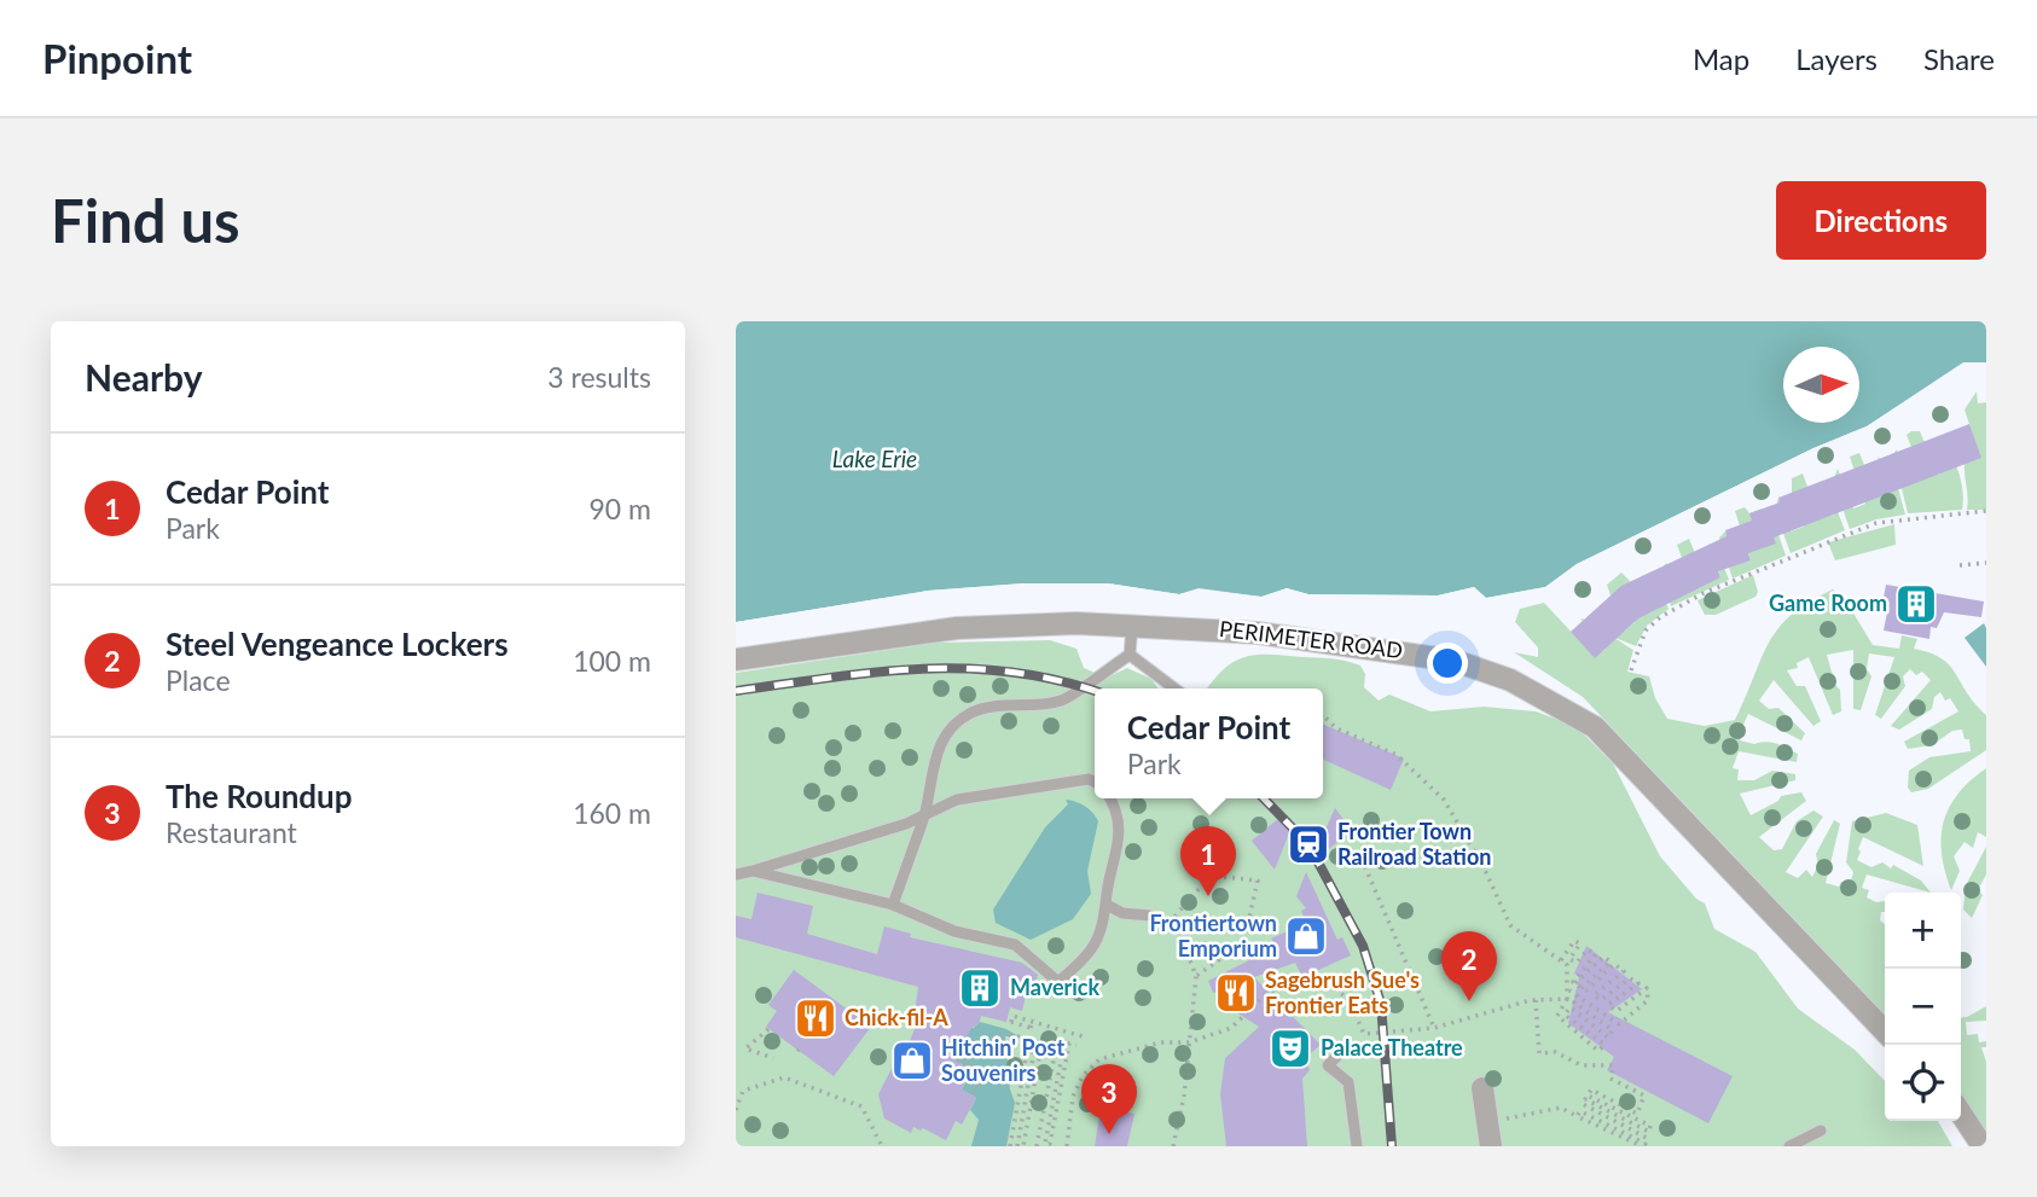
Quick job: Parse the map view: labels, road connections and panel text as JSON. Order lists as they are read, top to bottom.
{
  "streets": {
    "street": ["PERIMETER ROAD"]
  },
  "water": ["Lake Erie"],
  "places": {
    "building": ["Game Room", "Maverick"],
    "station": ["Frontier Town Railroad Station"],
    "shop": ["Frontiertown Emporium", "Hitchin' Post Souvenirs"],
    "restaurant": ["Sagebrush Sue's Frontier Eats", "Chick-fil-A"],
    "theatre": ["Palace Theatre"]
  },
  "north": "right",
  "page": {
    "header": "Pinpoint",
    "nav": ["Map", "Layers", "Share"],
    "buttons": "Directions",
    "title": "Find us",
    "heading": ["Nearby", "3 results"],
    "list": [
      {
        "mark": "1",
        "name": "Cedar Point",
        "note": "Park",
        "value": "90 m"
      },
      {
        "mark": "2",
        "name": "Steel Vengeance Lockers",
        "note": "Place",
        "value": "100 m"
      },
      {
        "mark": "3",
        "name": "The Roundup",
        "note": "Restaurant",
        "value": "160 m"
      }
    ],
    "popup": ["Cedar Point", "Park"],
    "pins": ["1", "2", "3"],
    "map_buttons": ["+", "−"]
  }
}
